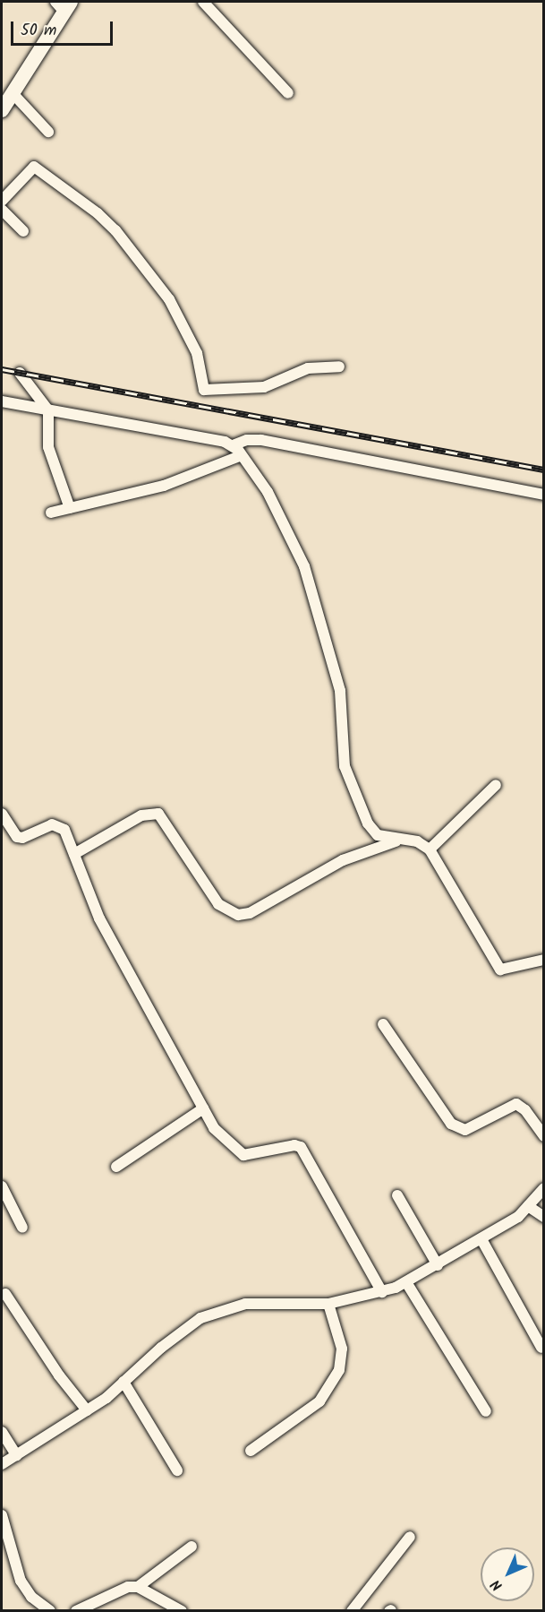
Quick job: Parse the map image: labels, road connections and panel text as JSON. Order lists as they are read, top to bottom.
{
  "scale_bar": "50 m",
  "north": "bottom left"
}
